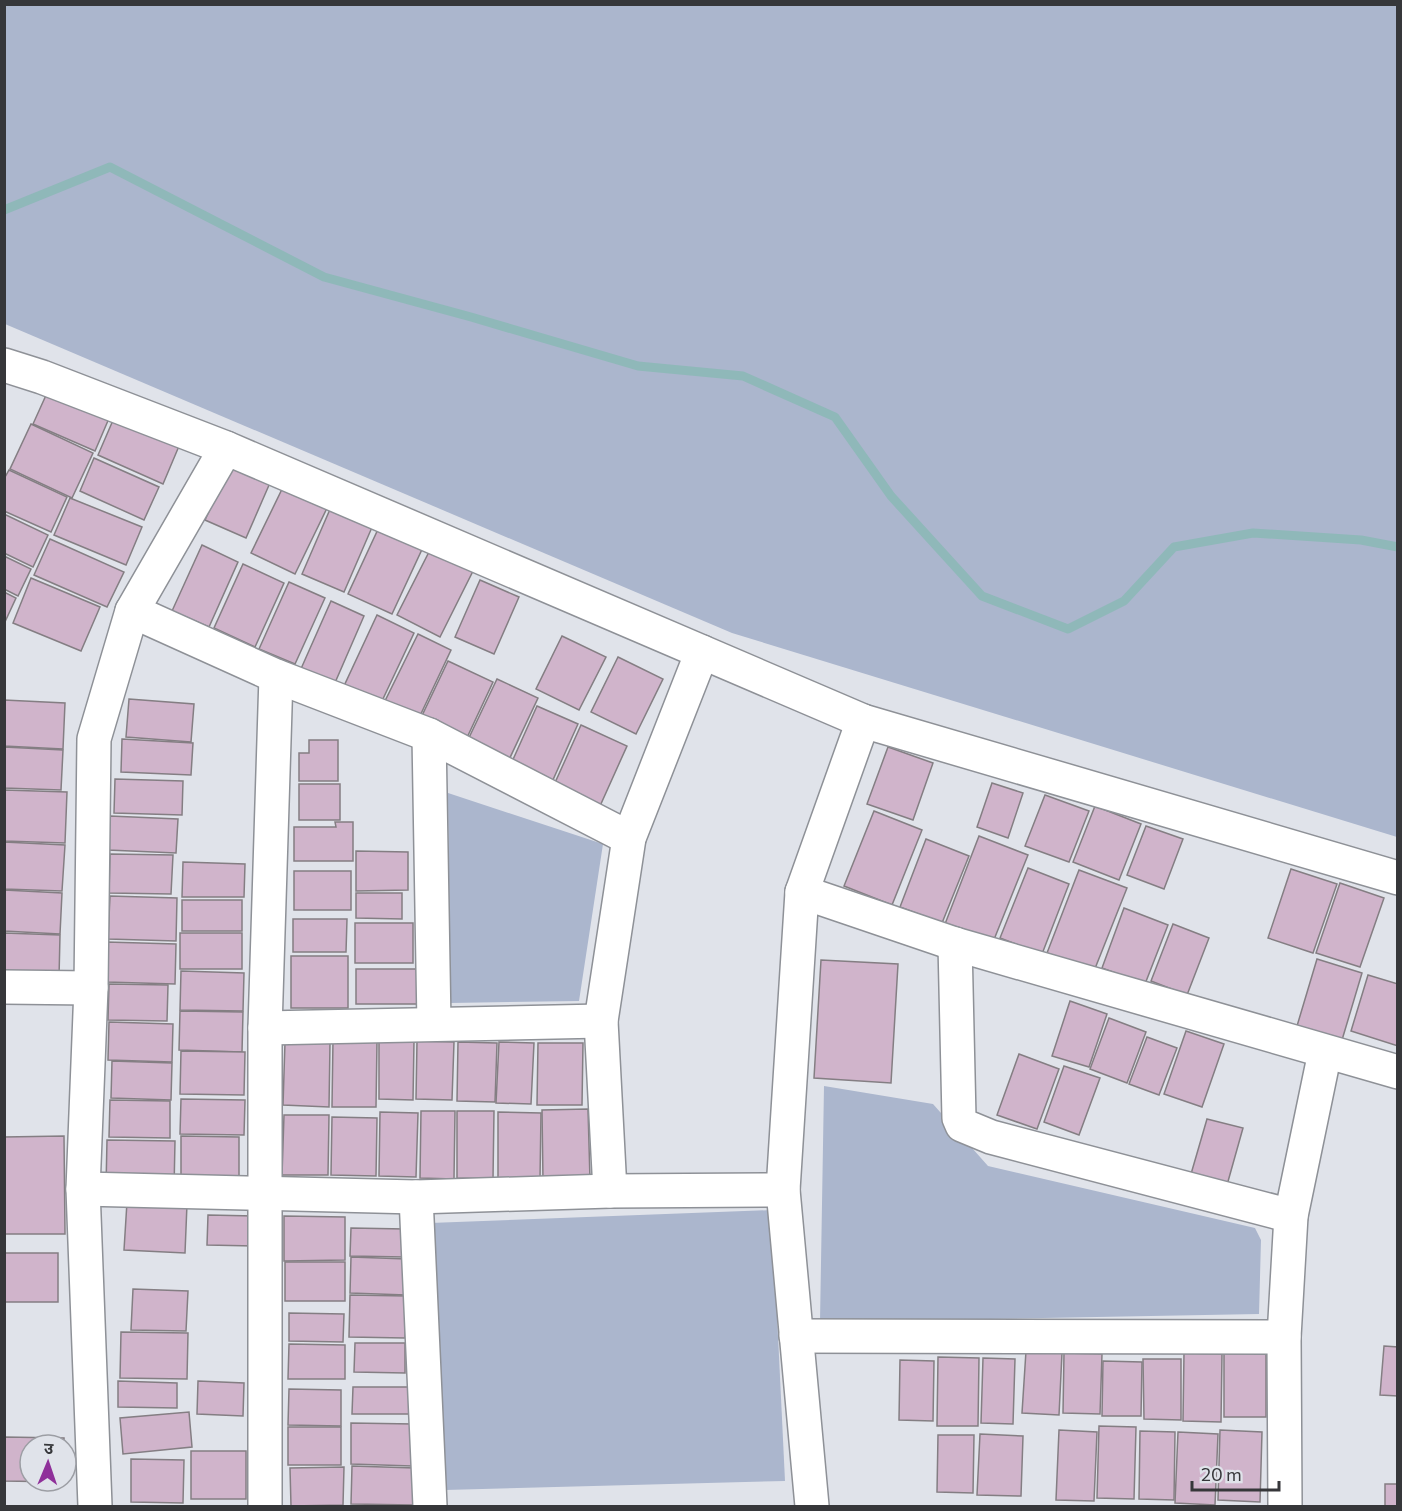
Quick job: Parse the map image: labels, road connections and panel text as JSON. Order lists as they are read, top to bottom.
{
  "scale_bar": "20 m",
  "north": "top"
}
